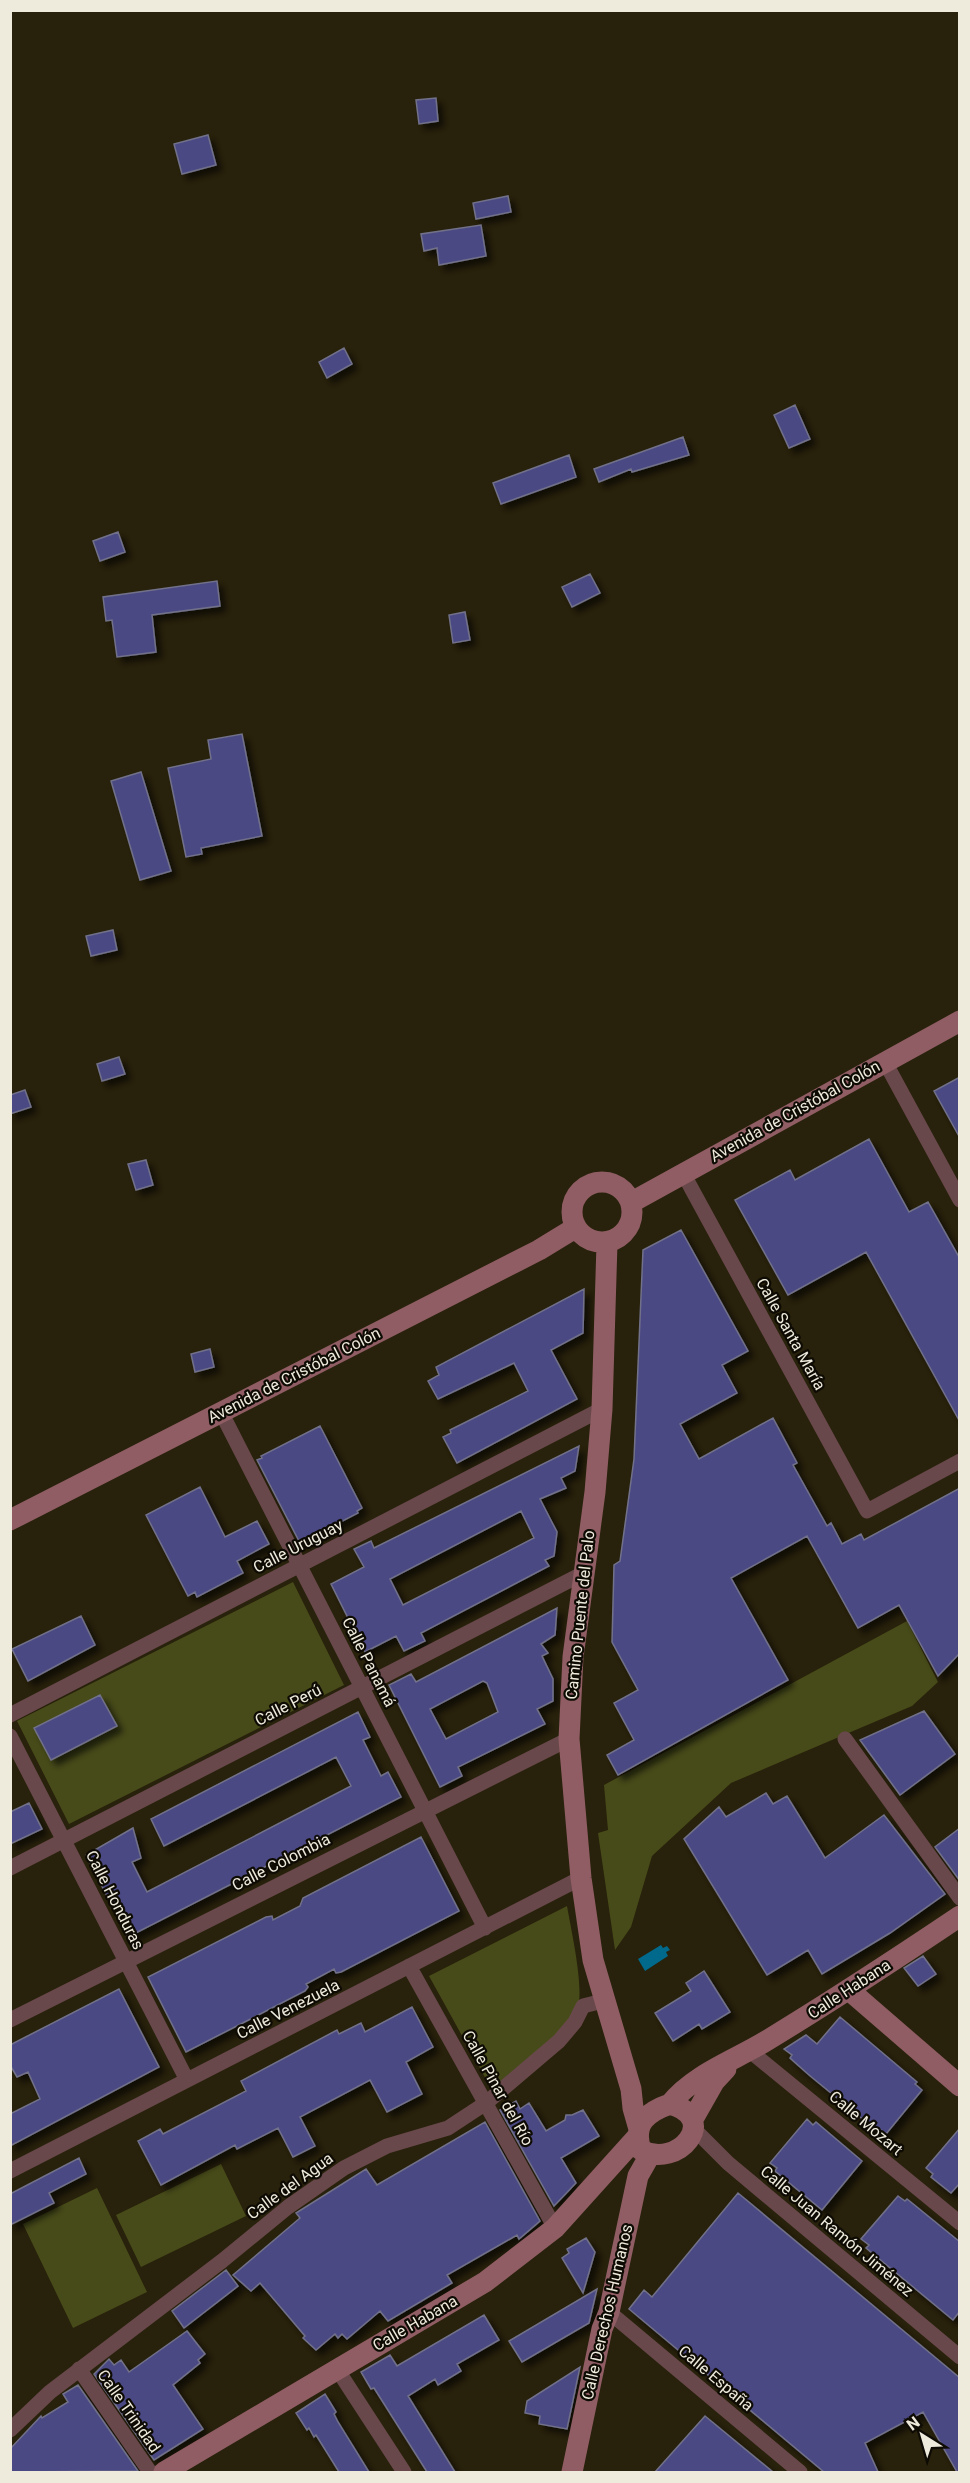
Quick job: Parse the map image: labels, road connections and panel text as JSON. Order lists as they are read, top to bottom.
{
  "streets": {
    "street": [
      "Avenida de Cristóbal Colón",
      "Calle Santa María",
      "Calle Uruguay",
      "Camino Puente del Palo",
      "Calle Panamá",
      "Calle Perú",
      "Calle Colombia",
      "Calle Honduras",
      "Calle Habana",
      "Calle Venezuela",
      "Calle Pinar del Río",
      "Calle Mozart",
      "Calle del Agua",
      "Calle Juan Ramón Jiménez",
      "Calle Derechos Humanos",
      "Calle España",
      "Calle Trinidad"
    ]
  },
  "crossings": [
    ["Avenida de Cristóbal Colón", "Calle Santa María"],
    ["Avenida de Cristóbal Colón", "Camino Puente del Palo"],
    ["Avenida de Cristóbal Colón", "Calle Panamá"],
    ["Calle Uruguay", "Camino Puente del Palo"],
    ["Calle Uruguay", "Calle Panamá"],
    ["Camino Puente del Palo", "Calle Perú"],
    ["Camino Puente del Palo", "Calle Colombia"],
    ["Camino Puente del Palo", "Calle Habana"],
    ["Camino Puente del Palo", "Calle Venezuela"],
    ["Camino Puente del Palo", "Calle del Agua"],
    ["Camino Puente del Palo", "Calle Juan Ramón Jiménez"],
    ["Camino Puente del Palo", "Calle Derechos Humanos"],
    ["Calle Panamá", "Calle Perú"],
    ["Calle Panamá", "Calle Colombia"],
    ["Calle Panamá", "Calle Venezuela"],
    ["Calle Perú", "Calle Honduras"],
    ["Calle Colombia", "Calle Honduras"],
    ["Calle Honduras", "Calle Venezuela"],
    ["Calle Habana", "Calle Pinar del Río"],
    ["Calle Habana", "Calle Mozart"],
    ["Calle Habana", "Calle Juan Ramón Jiménez"],
    ["Calle Habana", "Calle Derechos Humanos"],
    ["Calle Venezuela", "Calle Pinar del Río"],
    ["Calle Pinar del Río", "Calle del Agua"],
    ["Calle del Agua", "Calle Trinidad"],
    ["Calle Juan Ramón Jiménez", "Calle Derechos Humanos"],
    ["Calle Derechos Humanos", "Calle España"]
  ],
  "north": "top left"
}
